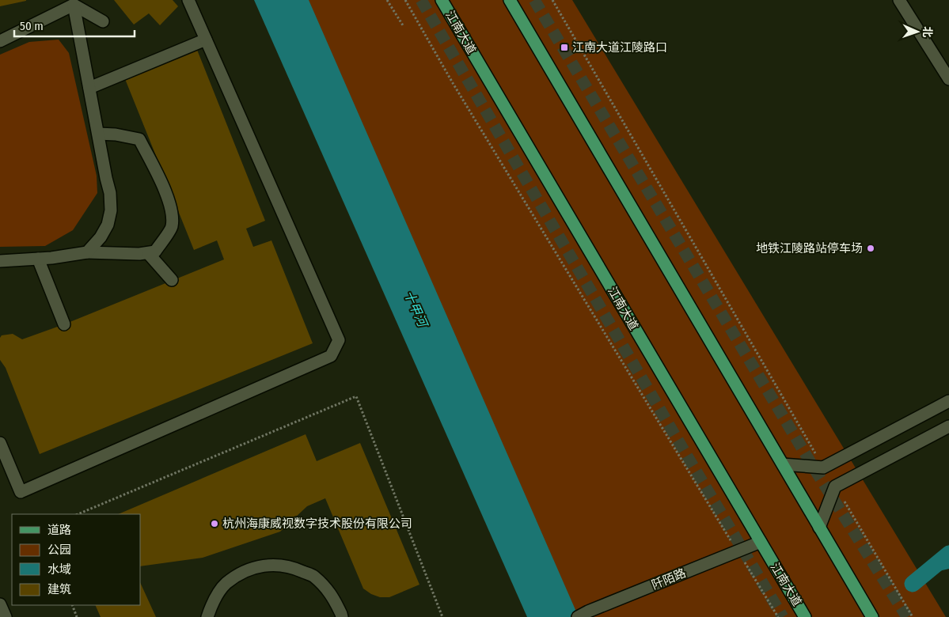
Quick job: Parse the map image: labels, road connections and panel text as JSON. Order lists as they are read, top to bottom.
{
  "streets": {
    "main road": ["江南大道"],
    "street": ["阡陌路"]
  },
  "crossings": [
    ["江南大道", "阡陌路"]
  ],
  "water": ["十甲河"],
  "places": {
    "transit": ["江南大道江陵路口"],
    "other": ["地铁江陵路站停车场", "杭州海康威视数字技术股份有限公司"]
  },
  "legend": [
    "道路",
    "公园",
    "水域",
    "建筑"
  ],
  "scale_bar": "50 m",
  "north": "right"
}
